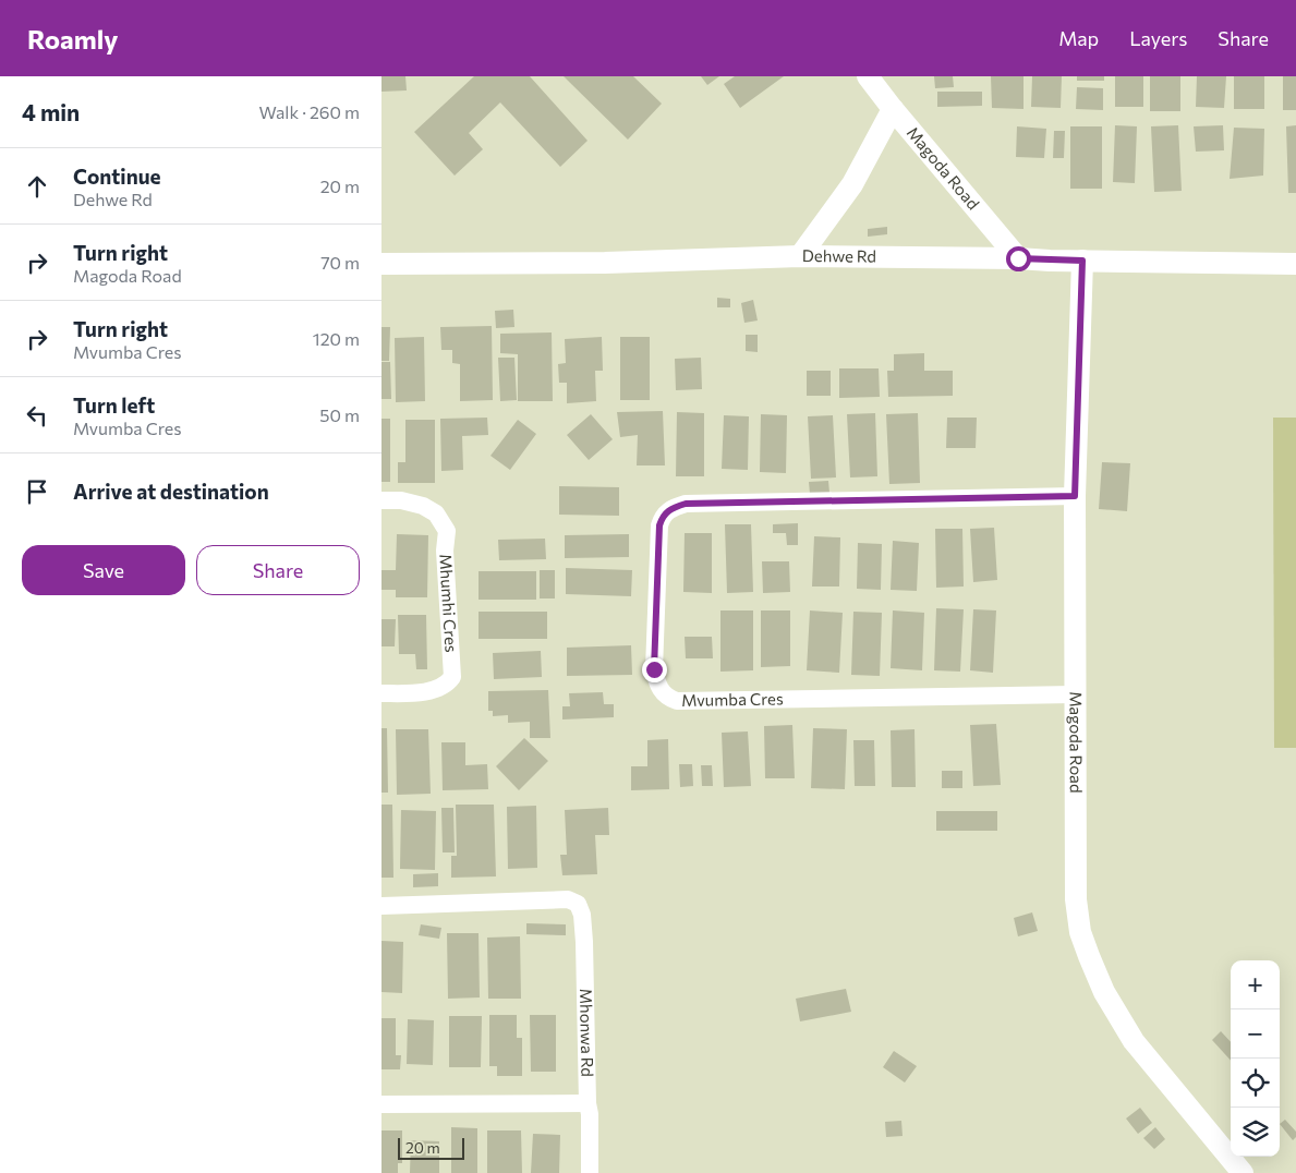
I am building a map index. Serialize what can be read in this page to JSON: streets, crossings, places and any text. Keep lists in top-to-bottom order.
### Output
{
  "streets": {
    "street": [
      "Magoda Road",
      "Dehwe Rd",
      "Mhumhi Cres",
      "Mvumba Cres",
      "Mhonwa Rd"
    ]
  },
  "crossings": [
    ["Magoda Road", "Dehwe Rd"],
    ["Magoda Road", "Mvumba Cres"]
  ],
  "scale_bar": "20 m",
  "page": {
    "header": "Roamly",
    "nav": ["Map", "Layers", "Share"],
    "heading": ["4 min", "Walk · 260 m"],
    "list": [
      ["Continue", "Dehwe Rd", "20 m"],
      ["Turn right", "Magoda Road", "70 m"],
      ["Turn right", "Mvumba Cres", "120 m"],
      ["Turn left", "Mvumba Cres", "50 m"],
      "Arrive at destination"
    ],
    "buttons": ["Save", "Share"],
    "map_buttons": ["+", "−"],
    "scale": "20 m"
  }
}
